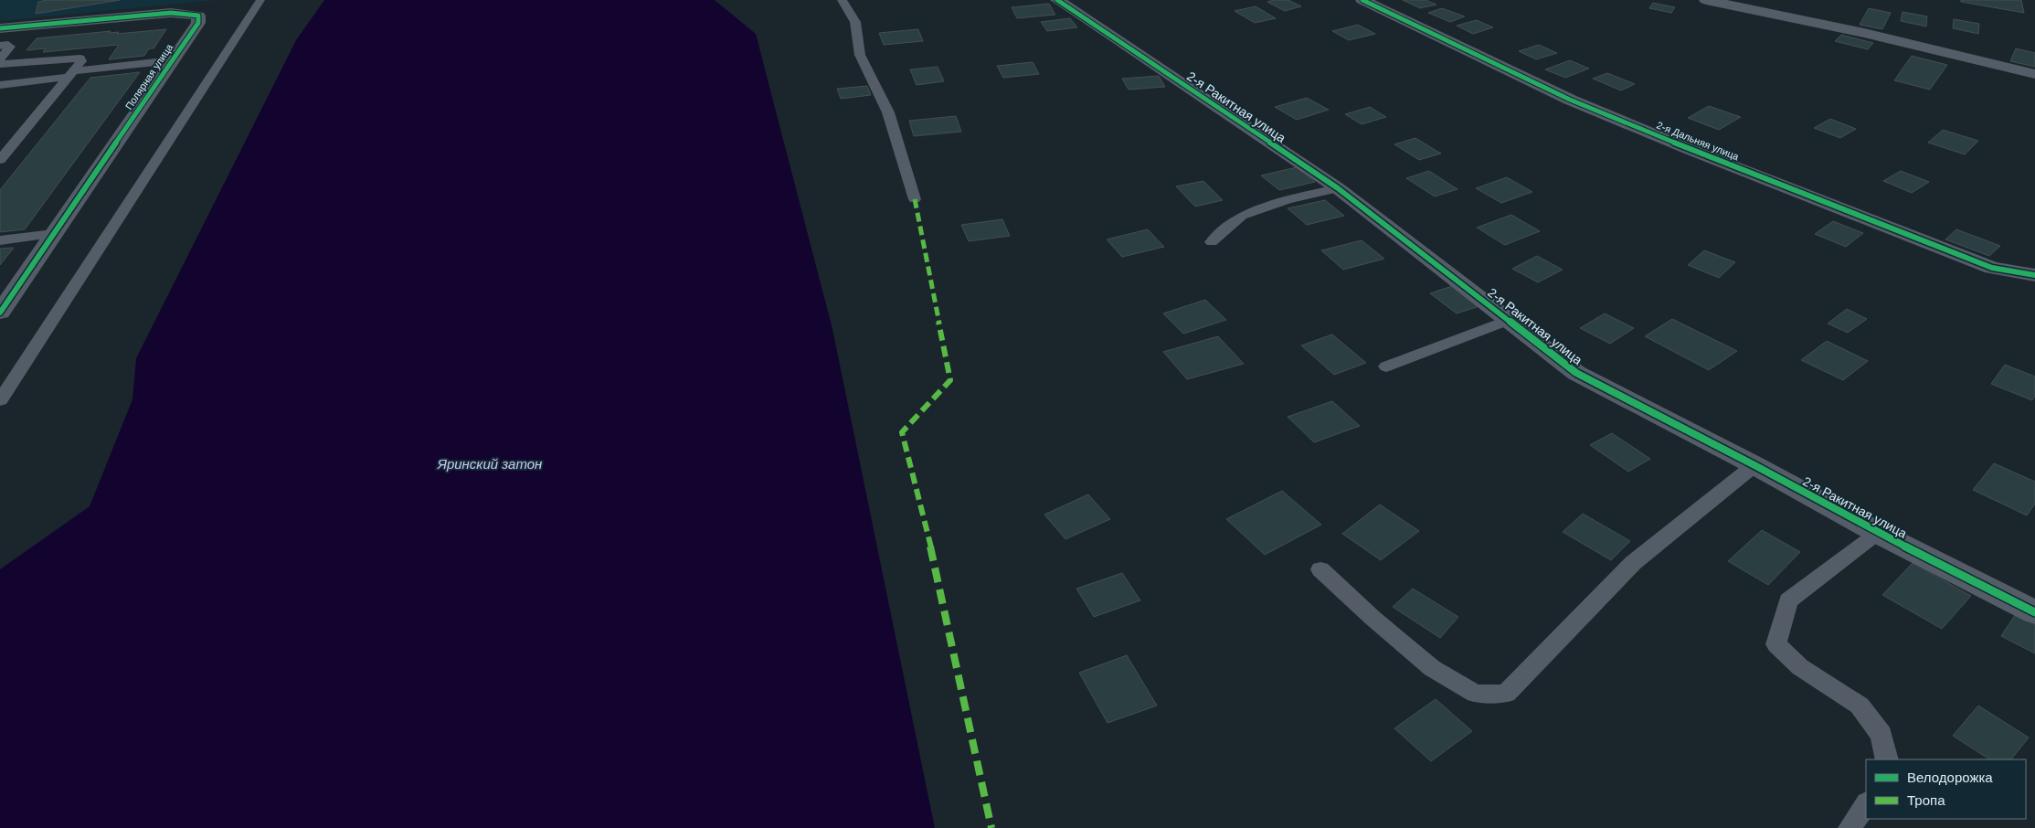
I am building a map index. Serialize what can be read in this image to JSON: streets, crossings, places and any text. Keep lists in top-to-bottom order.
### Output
{
  "streets": {
    "street": ["Полярная улица", "2-я Ракитная улица", "2-я Дальняя улица"]
  },
  "water": ["Яринский затон"],
  "legend": ["Велодорожка", "Тропа"]
}
